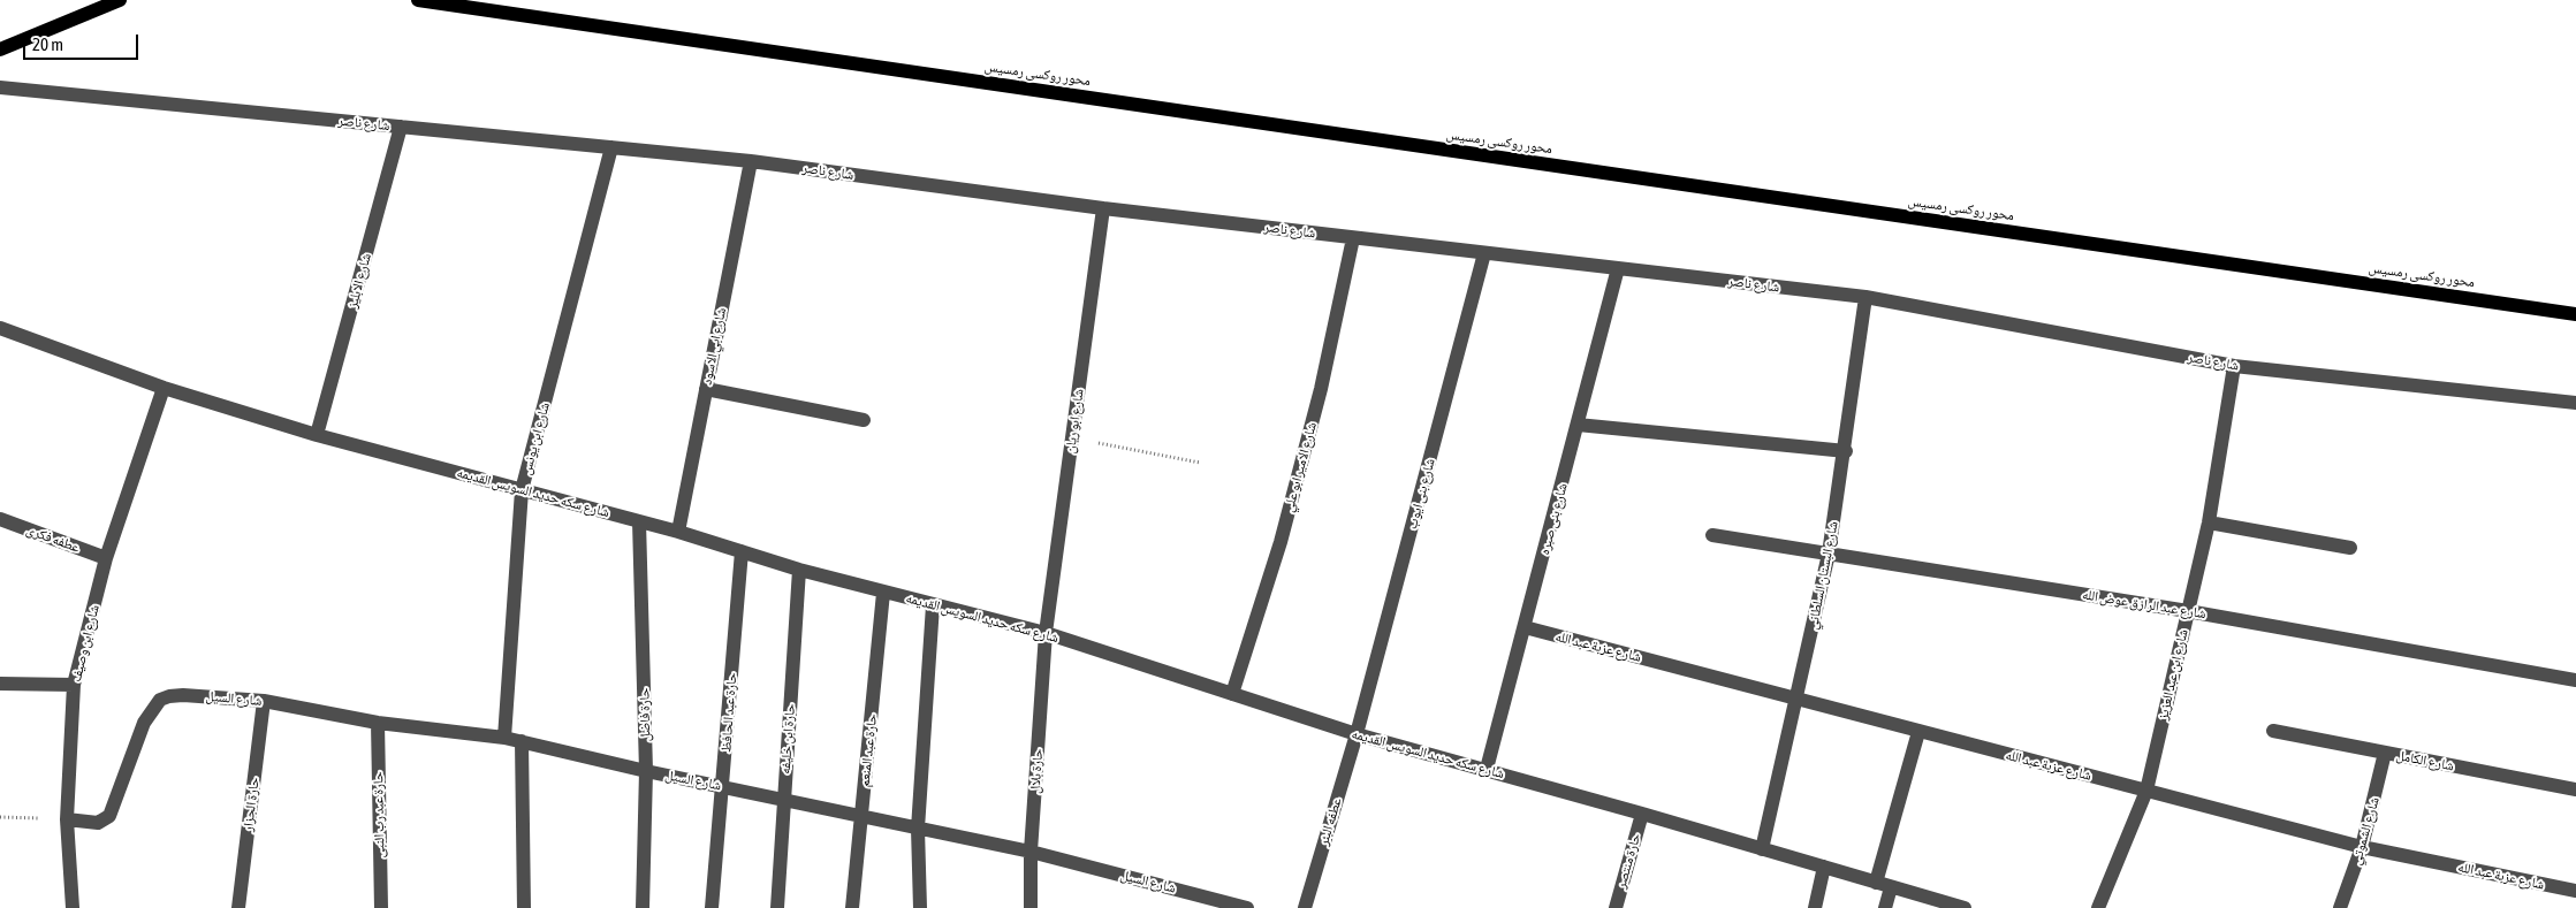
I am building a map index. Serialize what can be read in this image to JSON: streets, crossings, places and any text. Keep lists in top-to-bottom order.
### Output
{
  "streets": {
    "main road": ["محور روكسى رمسيس"],
    "street": [
      "شارع ناصر",
      "شارع الابليز",
      "شارع ابي الاسود",
      "شارع ابو ريان",
      "شارع ابن يونس",
      "شارع الامير ابو علي",
      "شارع سكه حديد السويس القديمه",
      "شارع بنى ايوب",
      "شارع بنى صبره",
      "عطفه فكرى",
      "شارع البستان السلطاني",
      "شارع عبد الرازق عوض الله",
      "شارع ابن وصيف",
      "شارع عزبة عبد الله",
      "شارع ابن عبد العزيز",
      "شارع السيل",
      "حارة عبد الحافظ",
      "حارة فاضل",
      "حارة ابن خليفه",
      "حارة عبد المنعم",
      "شارع الكامل",
      "حارة بلال",
      "حارة الجزار",
      "حارة عبد رب النبى",
      "عطفه البئر",
      "شارع الشموتي",
      "حارة منتصر"
    ]
  },
  "crossings": [
    ["شارع ناصر", "شارع الابليز"],
    ["شارع ناصر", "شارع ابي الاسود"],
    ["شارع ناصر", "شارع ابو ريان"],
    ["شارع ناصر", "شارع ابن يونس"],
    ["شارع ناصر", "شارع الامير ابو علي"],
    ["شارع ناصر", "شارع بنى ايوب"],
    ["شارع ناصر", "شارع بنى صبره"],
    ["شارع ناصر", "شارع البستان السلطاني"],
    ["شارع ناصر", "شارع ابن عبد العزيز"],
    ["شارع الابليز", "شارع سكه حديد السويس القديمه"],
    ["شارع ابي الاسود", "شارع سكه حديد السويس القديمه"],
    ["شارع ابو ريان", "شارع سكه حديد السويس القديمه"],
    ["شارع ابو ريان", "حارة بلال"],
    ["شارع ابن يونس", "شارع سكه حديد السويس القديمه"],
    ["شارع ابن يونس", "شارع السيل"],
    ["شارع الامير ابو علي", "شارع سكه حديد السويس القديمه"],
    ["شارع سكه حديد السويس القديمه", "شارع بنى ايوب"],
    ["شارع سكه حديد السويس القديمه", "شارع بنى صبره"],
    ["شارع سكه حديد السويس القديمه", "شارع البستان السلطاني"],
    ["شارع سكه حديد السويس القديمه", "شارع ابن وصيف"],
    ["شارع سكه حديد السويس القديمه", "حارة عبد الحافظ"],
    ["شارع سكه حديد السويس القديمه", "حارة فاضل"],
    ["شارع سكه حديد السويس القديمه", "حارة ابن خليفه"],
    ["شارع سكه حديد السويس القديمه", "حارة عبد المنعم"],
    ["شارع سكه حديد السويس القديمه", "حارة بلال"],
    ["شارع سكه حديد السويس القديمه", "عطفه البئر"],
    ["شارع سكه حديد السويس القديمه", "حارة منتصر"],
    ["شارع بنى ايوب", "عطفه البئر"],
    ["شارع بنى صبره", "شارع عزبة عبد الله"],
    ["عطفه فكرى", "شارع ابن وصيف"],
    ["شارع البستان السلطاني", "شارع عبد الرازق عوض الله"],
    ["شارع البستان السلطاني", "شارع عزبة عبد الله"],
    ["شارع عبد الرازق عوض الله", "شارع ابن عبد العزيز"],
    ["شارع ابن وصيف", "شارع السيل"],
    ["شارع عزبة عبد الله", "شارع ابن عبد العزيز"],
    ["شارع عزبة عبد الله", "شارع الشموتي"],
    ["شارع السيل", "حارة عبد الحافظ"],
    ["شارع السيل", "حارة فاضل"],
    ["شارع السيل", "حارة ابن خليفه"],
    ["شارع السيل", "حارة عبد المنعم"],
    ["شارع السيل", "حارة بلال"],
    ["شارع السيل", "حارة الجزار"],
    ["شارع السيل", "حارة عبد رب النبى"],
    ["شارع الكامل", "شارع الشموتي"]
  ],
  "scale_bar": "20 m"
}
